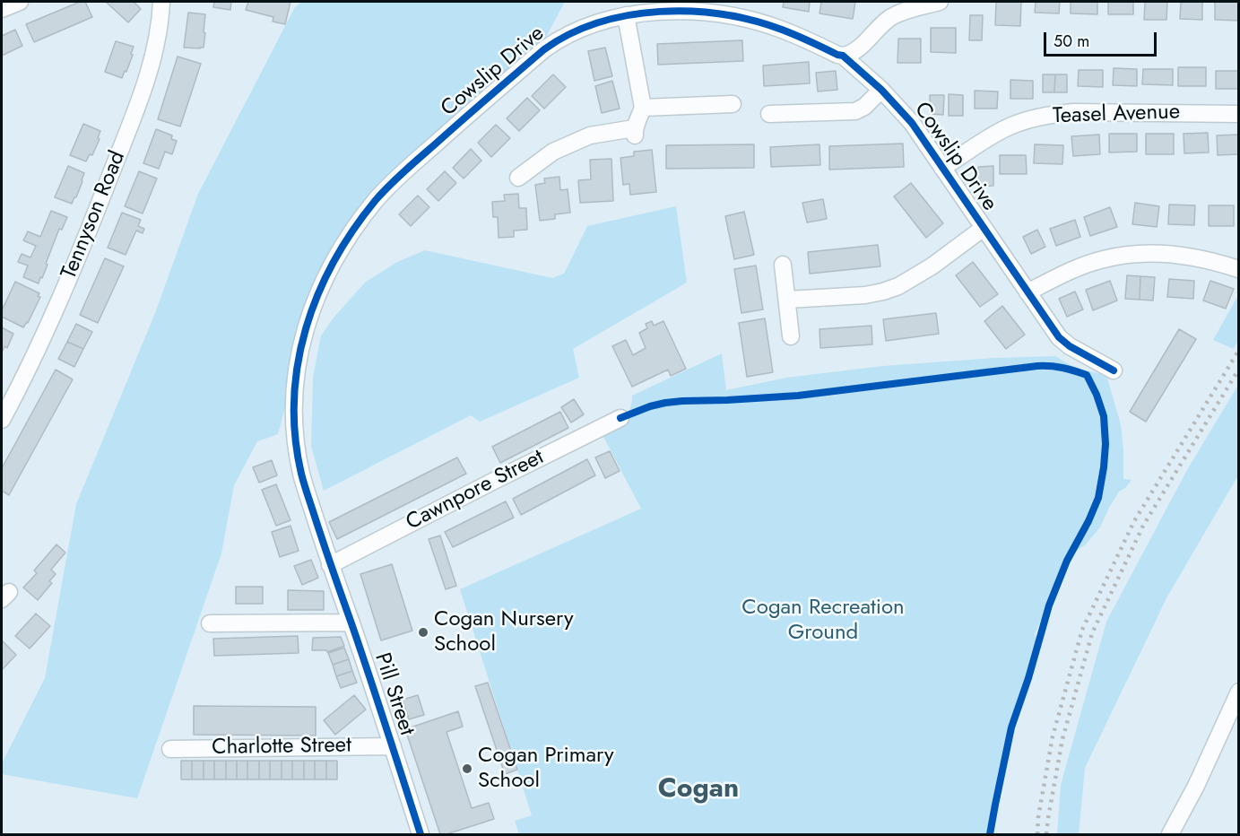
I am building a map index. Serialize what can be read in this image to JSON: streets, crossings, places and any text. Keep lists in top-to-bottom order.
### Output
{
  "streets": {
    "street": [
      "Cowslip Drive",
      "Teasel Avenue",
      "Tennyson Road",
      "Cawnpore Street",
      "Pill Street",
      "Charlotte Street"
    ]
  },
  "crossings": [
    ["Cowslip Drive", "Teasel Avenue"],
    ["Cowslip Drive", "Cawnpore Street"],
    ["Cowslip Drive", "Pill Street"],
    ["Cawnpore Street", "Pill Street"],
    ["Pill Street", "Charlotte Street"]
  ],
  "districts": ["Cogan"],
  "parks": ["Cogan Recreation Ground"],
  "places": ["Cogan Nursery School", "Cogan Primary School"],
  "scale_bar": "50 m"
}
